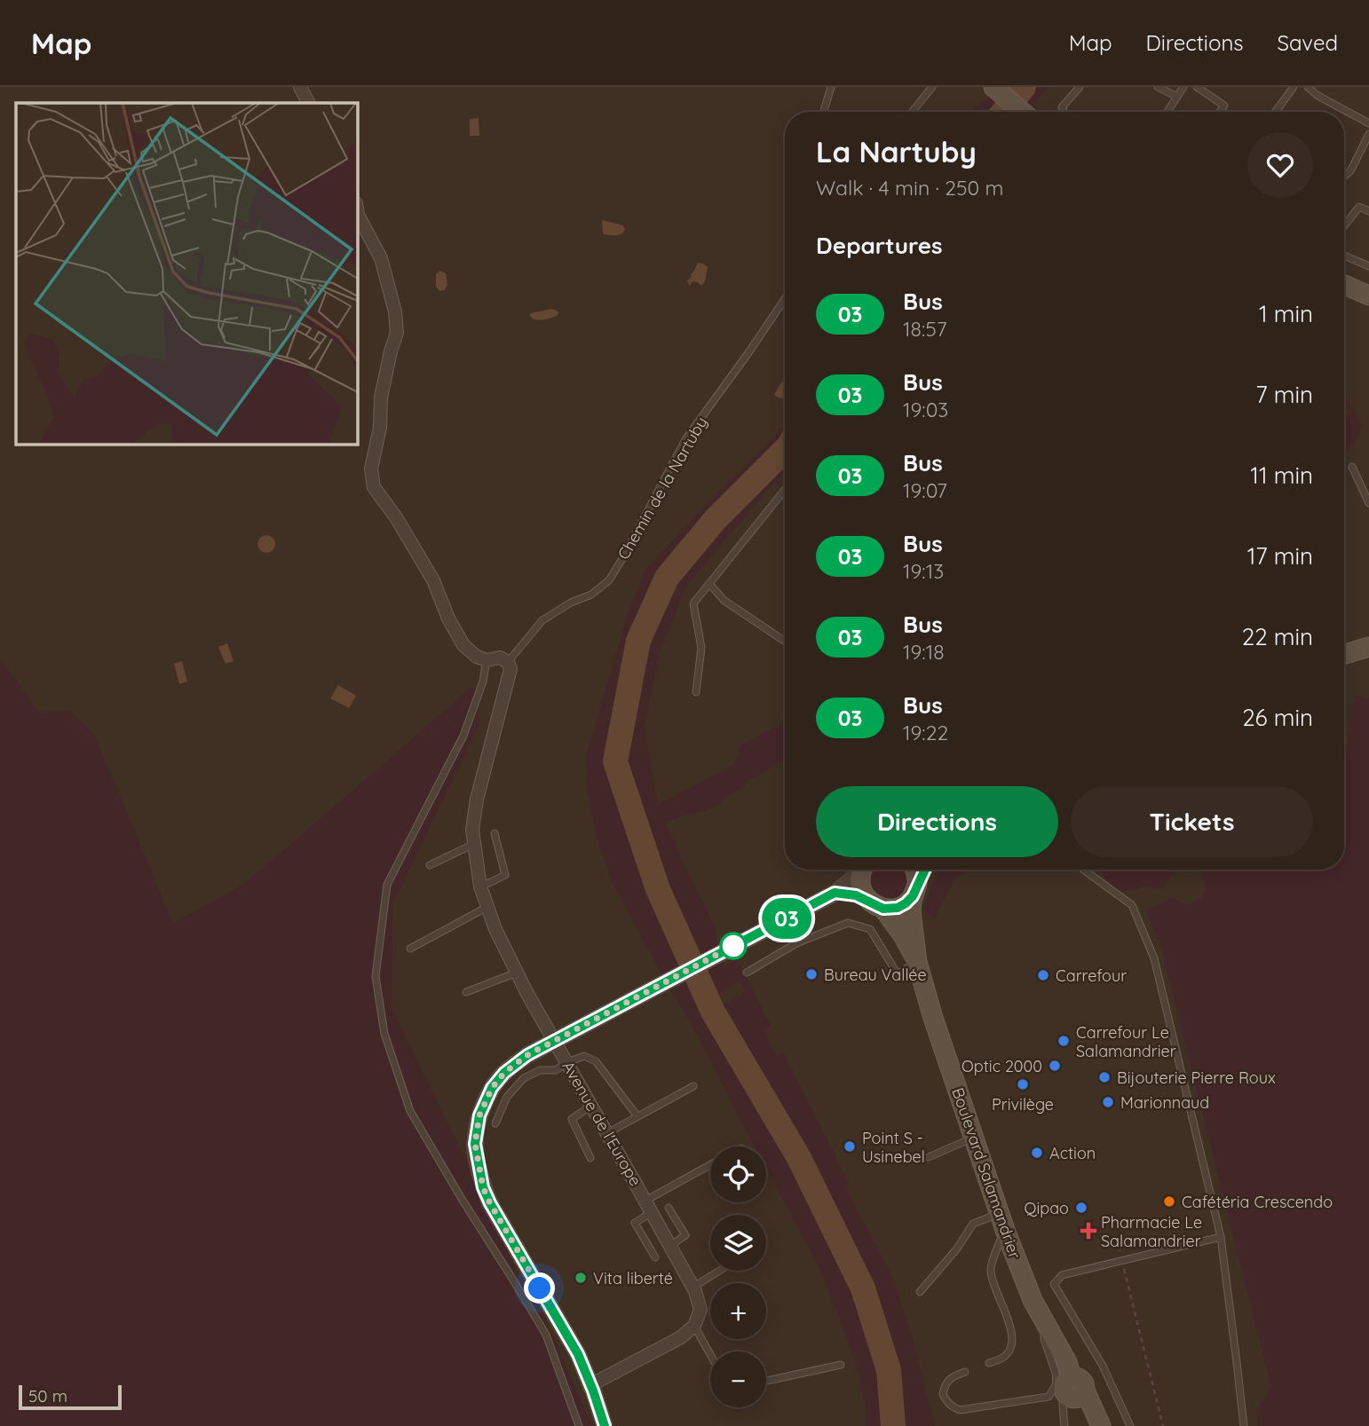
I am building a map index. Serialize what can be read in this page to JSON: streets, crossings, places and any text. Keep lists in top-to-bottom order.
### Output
{
  "streets": {
    "main road": ["Boulevard Salamandrier"],
    "street": ["Avenue de l'Europe"],
    "lane": ["Chemin de la Nartuby"]
  },
  "crossings": [
    ["Chemin de la Nartuby", "Avenue de l'Europe"]
  ],
  "places": {
    "other": [
      "Bureau Vallée",
      "Carrefour",
      "Carrefour Le Salamandrier",
      "Optic 2000",
      "Bijouterie Pierre Roux",
      "Privilège",
      "Marionnaud",
      "Point S - Usinebel",
      "Action",
      "Cafétéria Crescendo",
      "Qipao",
      "Vita liberté"
    ],
    "health": ["Pharmacie Le Salamandrier"]
  },
  "lines": ["bus line 03"],
  "scale_bar": "50 m",
  "page": {
    "header": "Map",
    "nav": ["Map", "Directions", "Saved"],
    "on_map": "03",
    "heading": [
      ["La Nartuby", "Walk · 4 min · 250 m"],
      "Departures"
    ],
    "list": [
      {
        "mark": "03",
        "name": "Bus",
        "note": "18:57",
        "value": "1 min"
      },
      {
        "mark": "03",
        "name": "Bus",
        "note": "19:03",
        "value": "7 min"
      },
      {
        "mark": "03",
        "name": "Bus",
        "note": "19:07",
        "value": "11 min"
      },
      {
        "mark": "03",
        "name": "Bus",
        "note": "19:13",
        "value": "17 min"
      },
      {
        "mark": "03",
        "name": "Bus",
        "note": "19:18",
        "value": "22 min"
      },
      {
        "mark": "03",
        "name": "Bus",
        "note": "19:22",
        "value": "26 min"
      }
    ],
    "buttons": ["Directions", "Tickets"],
    "map_buttons": ["+", "−"],
    "scale": "50 m"
  }
}
